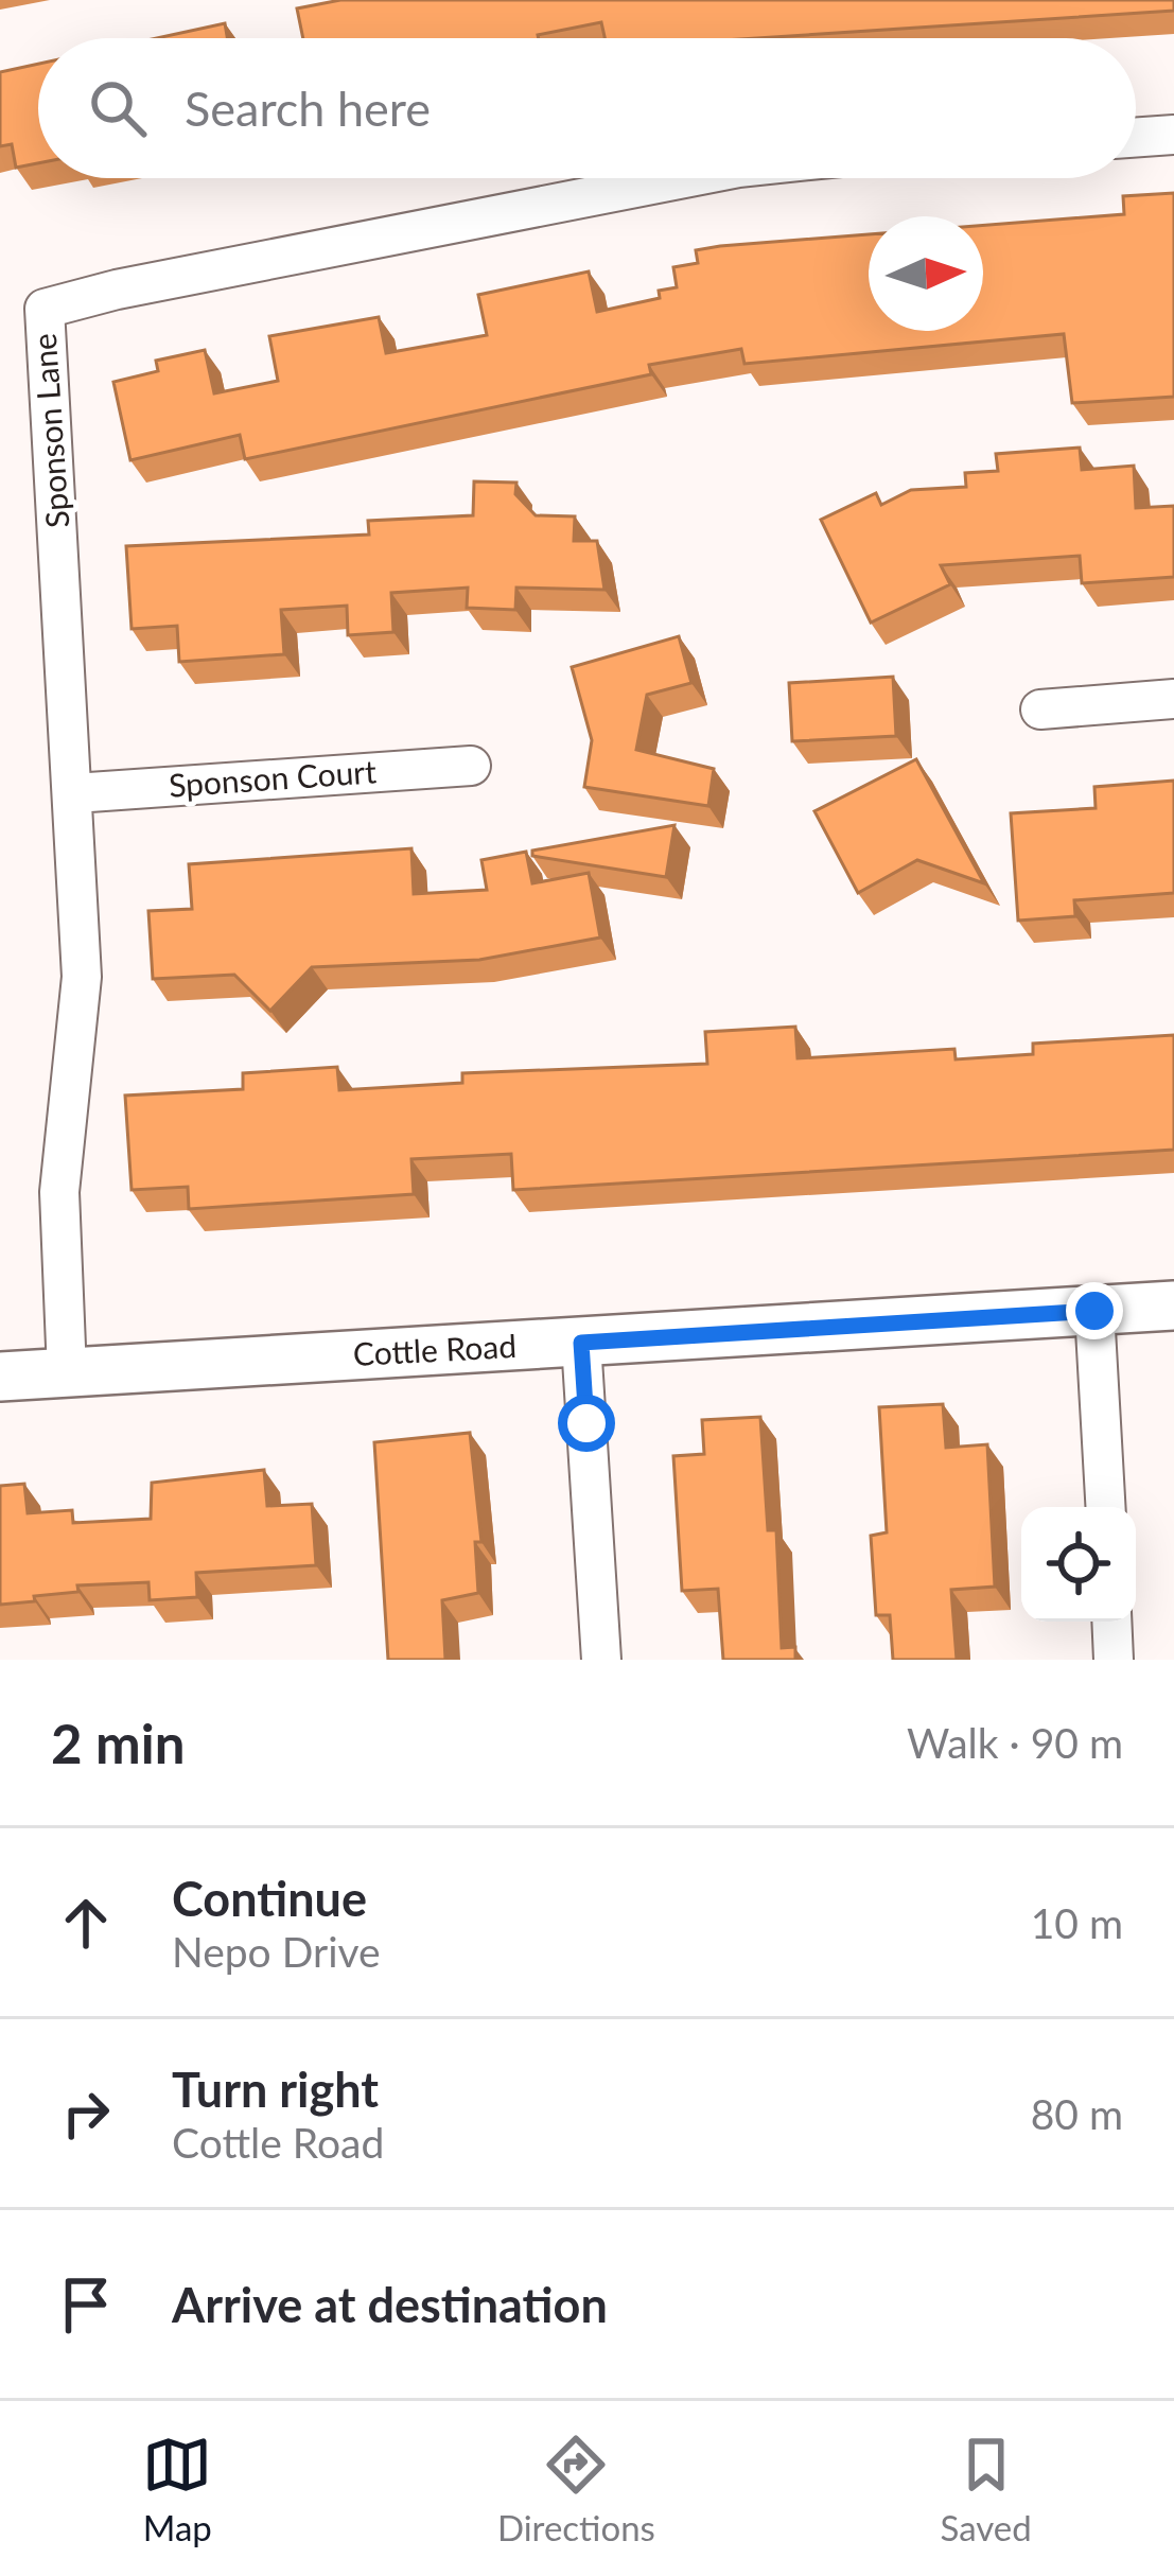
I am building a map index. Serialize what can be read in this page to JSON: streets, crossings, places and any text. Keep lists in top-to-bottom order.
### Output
{
  "streets": {
    "street": ["Sponson Lane", "Sponson Court", "Cottle Road"]
  },
  "crossings": [
    ["Sponson Lane", "Sponson Court"],
    ["Sponson Lane", "Cottle Road"]
  ],
  "north": "right",
  "page": {
    "search": "Search here",
    "heading": ["2 min", "Walk · 90 m"],
    "list": [
      ["Continue", "Nepo Drive", "10 m"],
      ["Turn right", "Cottle Road", "80 m"],
      "Arrive at destination"
    ],
    "nav": ["Map", "Directions", "Saved"]
  }
}
